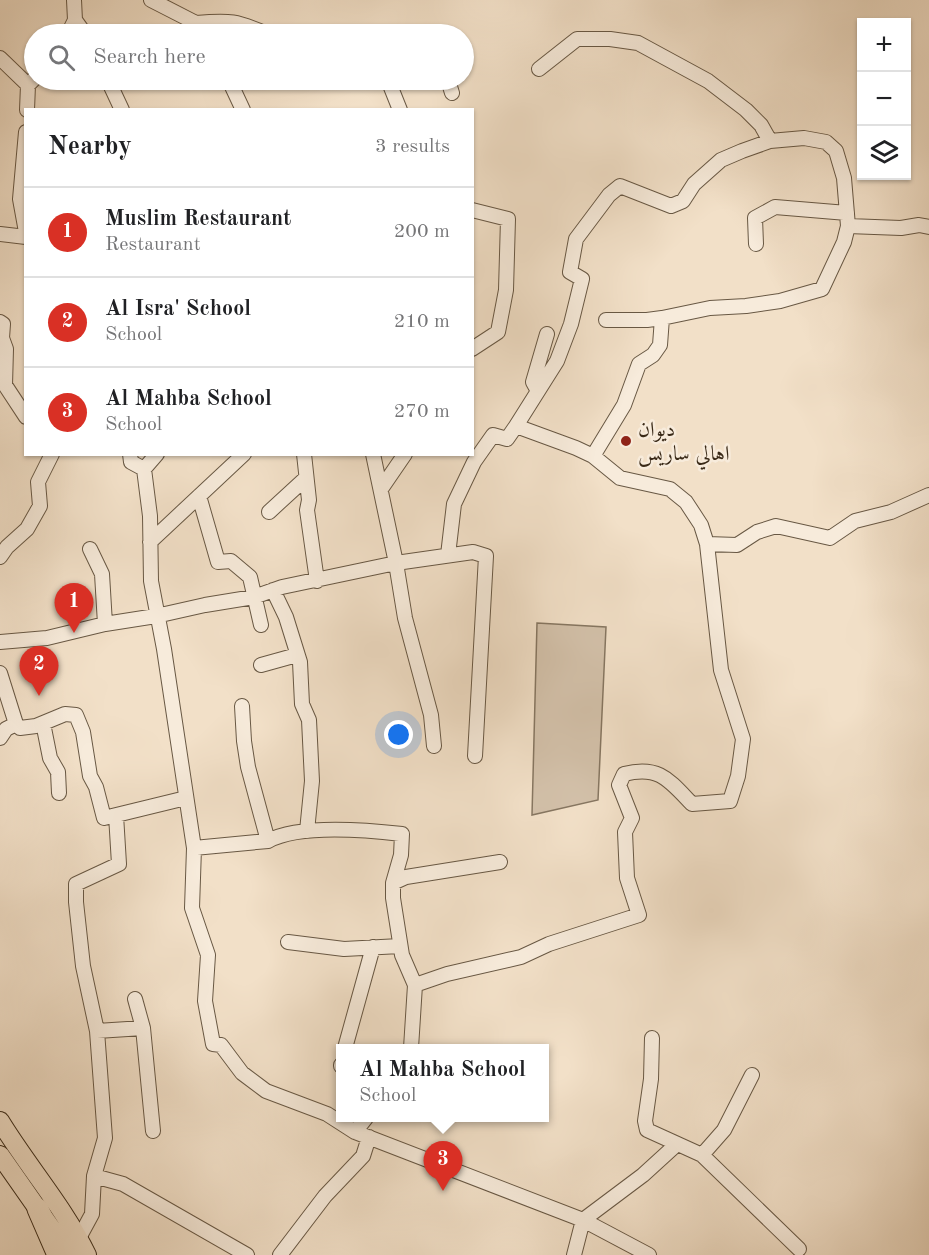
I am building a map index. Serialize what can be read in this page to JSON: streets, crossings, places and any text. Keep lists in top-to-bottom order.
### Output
{
  "places": ["ديوان اهالي ساريس"],
  "page": {
    "map_buttons": ["+", "−"],
    "search": "Search here",
    "heading": ["Nearby", "3 results"],
    "list": [
      {
        "mark": "1",
        "name": "Muslim Restaurant",
        "note": "Restaurant",
        "value": "200 m"
      },
      {
        "mark": "2",
        "name": "Al Isra' School",
        "note": "School",
        "value": "210 m"
      },
      {
        "mark": "3",
        "name": "Al Mahba School",
        "note": "School",
        "value": "270 m"
      }
    ],
    "pins": ["1", "2", "3"],
    "popup": ["Al Mahba School", "School"]
  }
}
